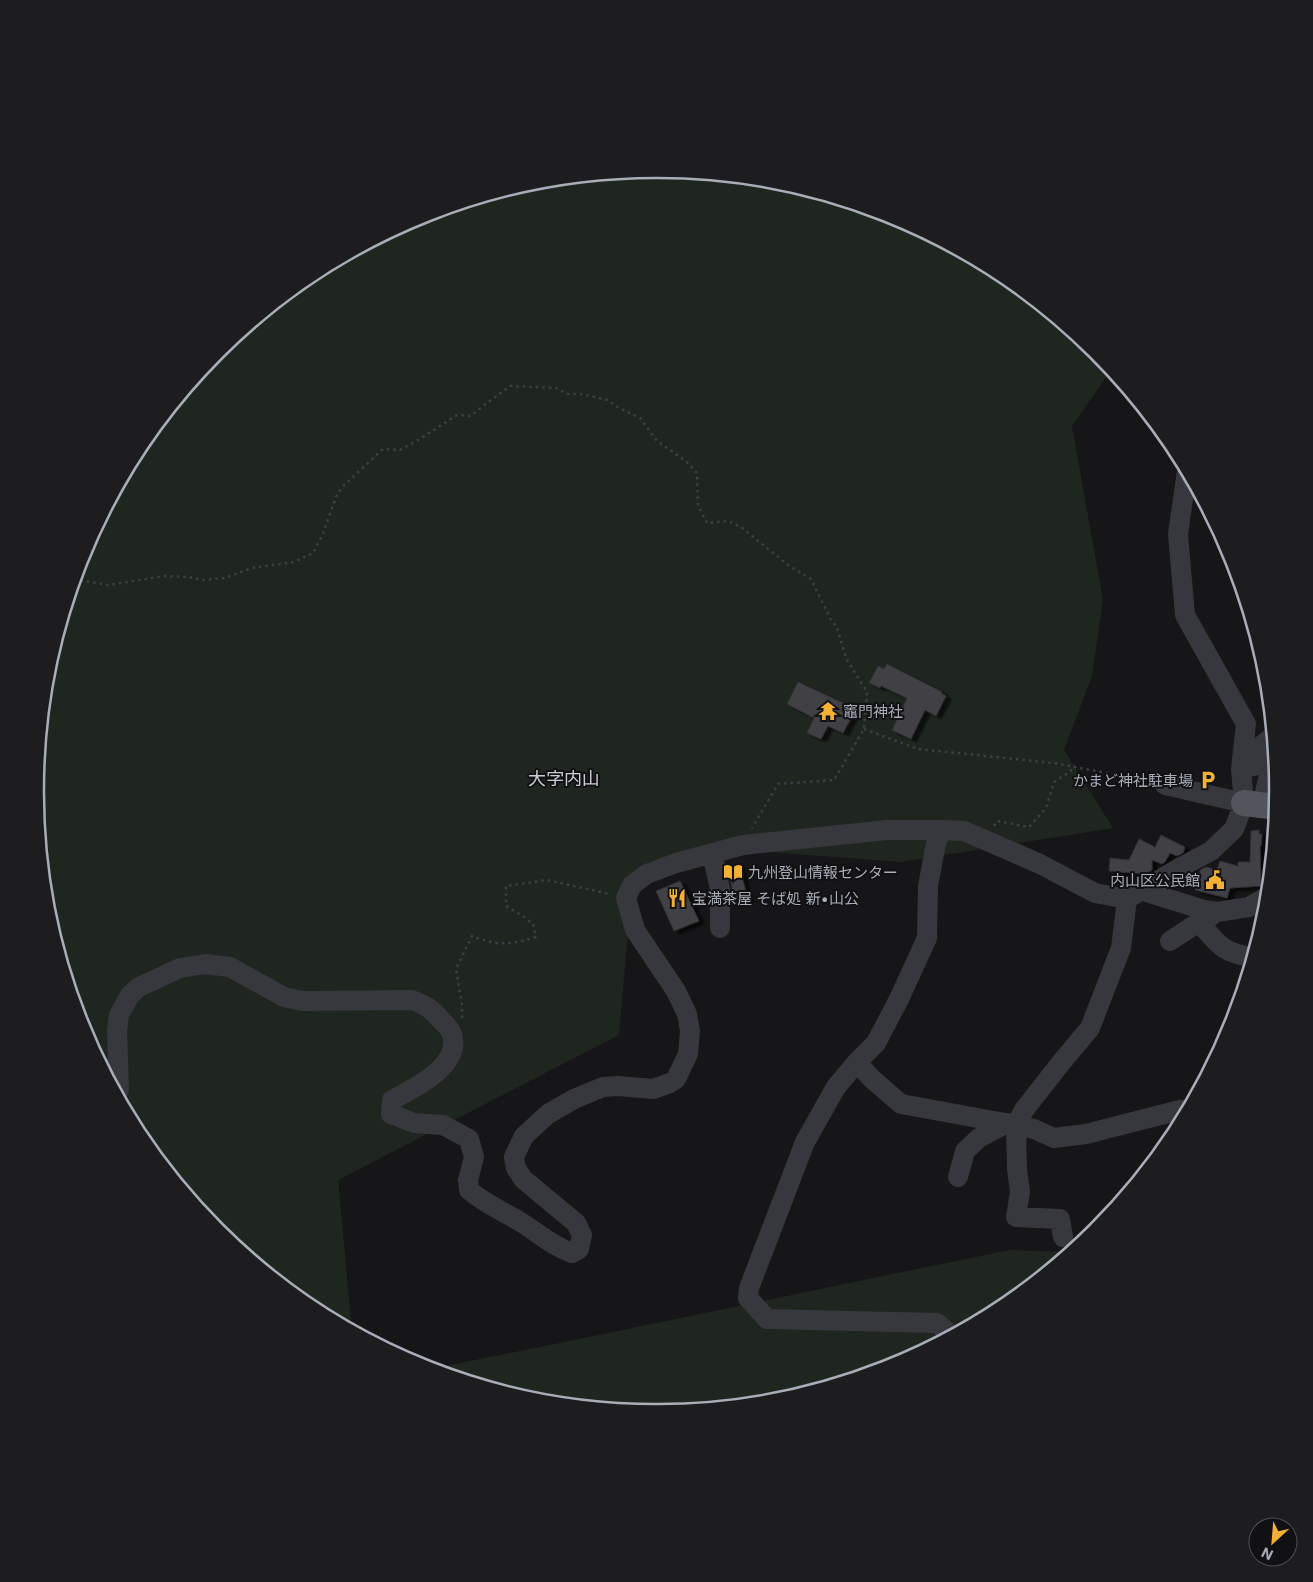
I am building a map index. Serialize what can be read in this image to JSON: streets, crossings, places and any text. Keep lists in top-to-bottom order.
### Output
{
  "districts": ["大字内山"],
  "places": {
    "temple": ["竈門神社"],
    "parking": ["かまど神社駐車場"],
    "library": ["九州登山情報センター"],
    "public building": ["内山区公民館"],
    "restaurant": ["宝満茶屋 そば処 新•山公"]
  },
  "north": "bottom left"
}
